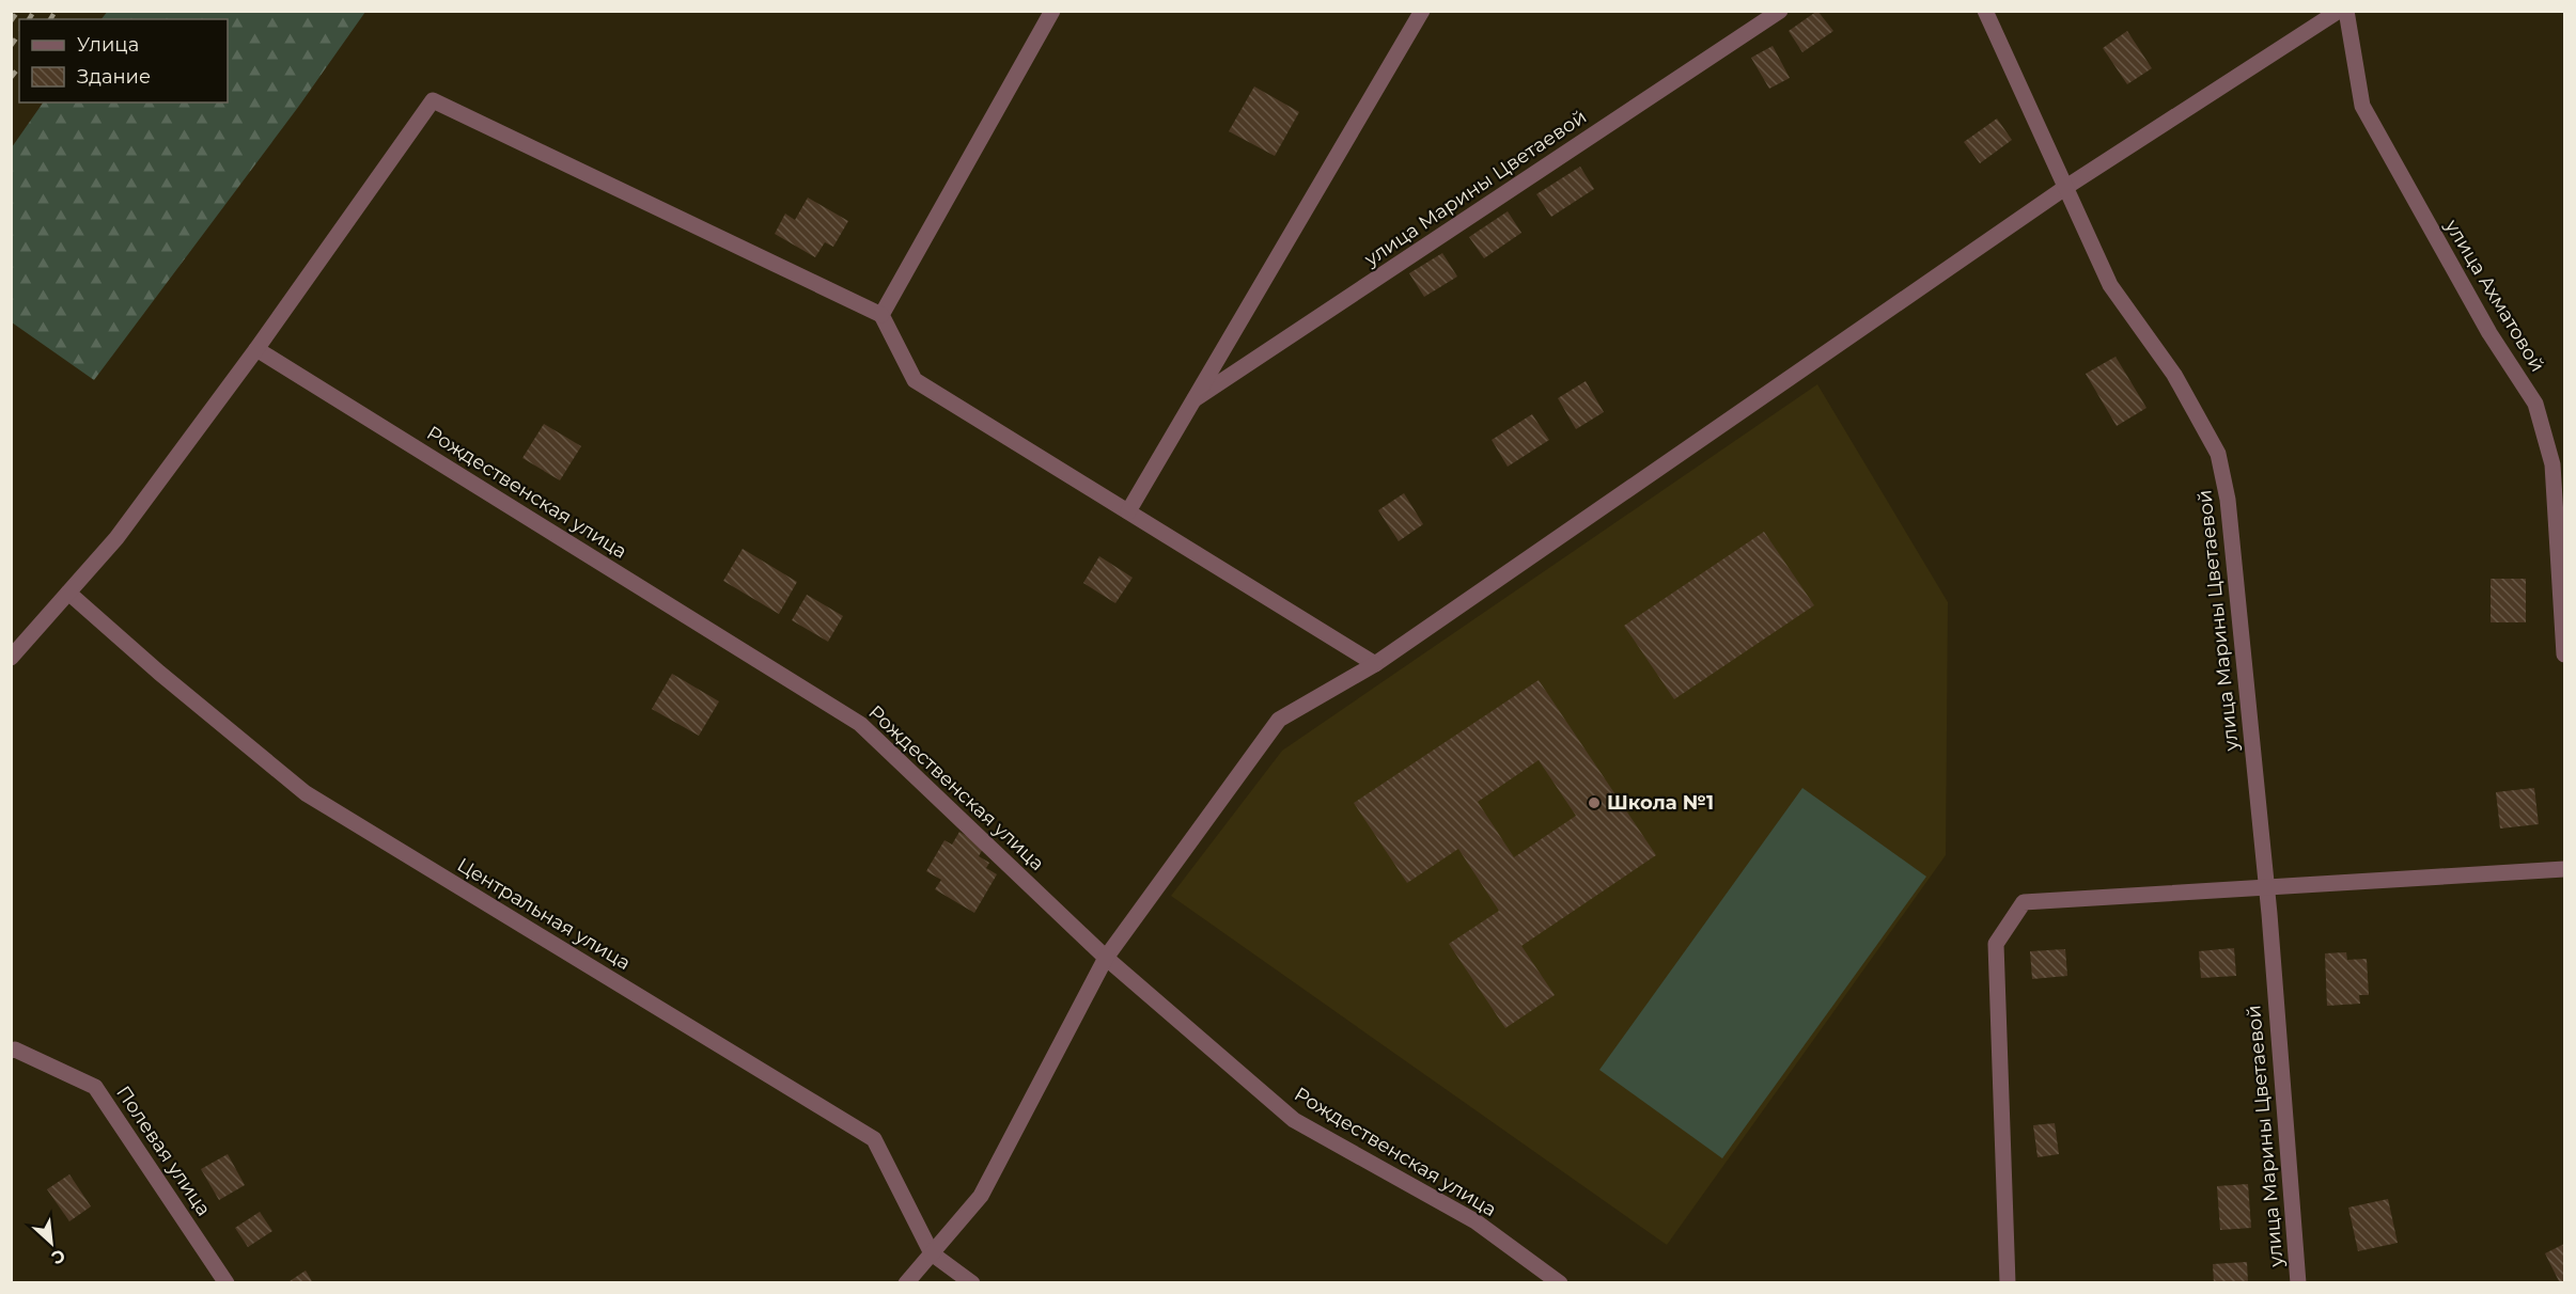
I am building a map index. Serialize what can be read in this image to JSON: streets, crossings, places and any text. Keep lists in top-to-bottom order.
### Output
{
  "streets": {
    "street": [
      "улица Марины Цветаевой",
      "улица Ахматовой",
      "Рождественская улица",
      "Центральная улица",
      "Полевая улица"
    ]
  },
  "places": ["Школа №1"],
  "legend": ["Улица", "Здание"],
  "north": "bottom right"
}
